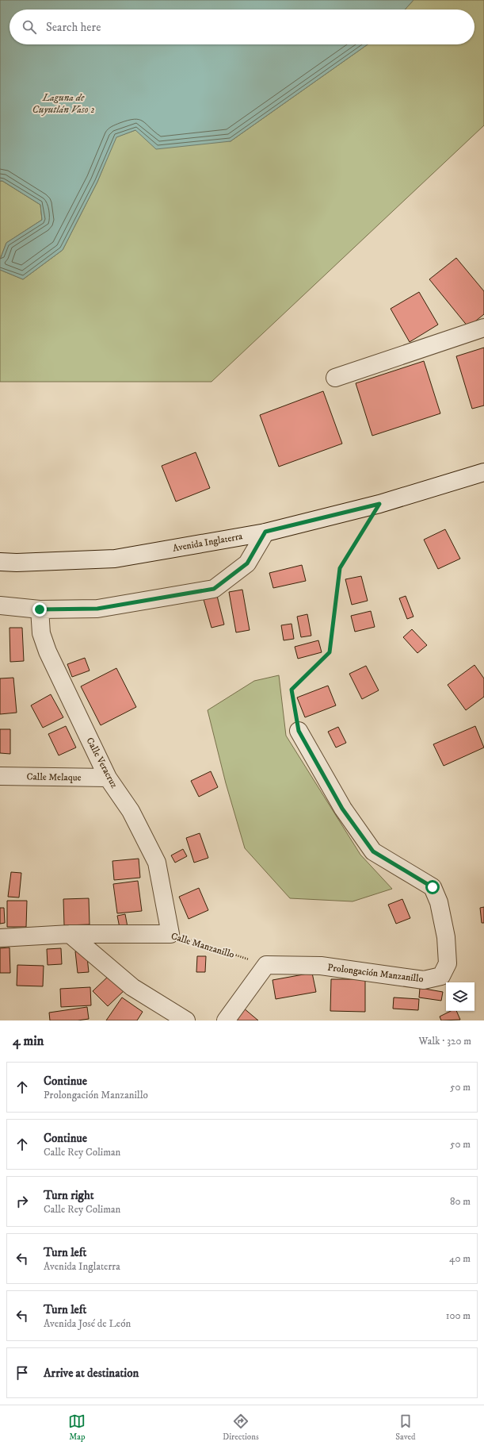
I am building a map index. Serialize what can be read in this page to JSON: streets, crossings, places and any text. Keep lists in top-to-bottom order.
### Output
{
  "streets": {
    "street": [
      "Avenida Inglaterra",
      "Calle Veracruz",
      "Calle Melaque",
      "Calle Manzanillo",
      "Prolongación Manzanillo"
    ]
  },
  "crossings": [
    ["Calle Veracruz", "Calle Melaque"],
    ["Calle Veracruz", "Calle Manzanillo"],
    ["Calle Manzanillo", "Prolongación Manzanillo"]
  ],
  "water": ["Laguna de Cuyutlán Vaso 2"],
  "page": {
    "search": "Search here",
    "heading": ["4 min", "Walk · 320 m"],
    "list": [
      ["Continue", "Prolongación Manzanillo", "50 m"],
      ["Continue", "Calle Rey Coliman", "50 m"],
      ["Turn right", "Calle Rey Coliman", "80 m"],
      ["Turn left", "Avenida Inglaterra", "40 m"],
      ["Turn left", "Avenida José de León", "100 m"],
      "Arrive at destination"
    ],
    "nav": ["Map", "Directions", "Saved"]
  }
}
